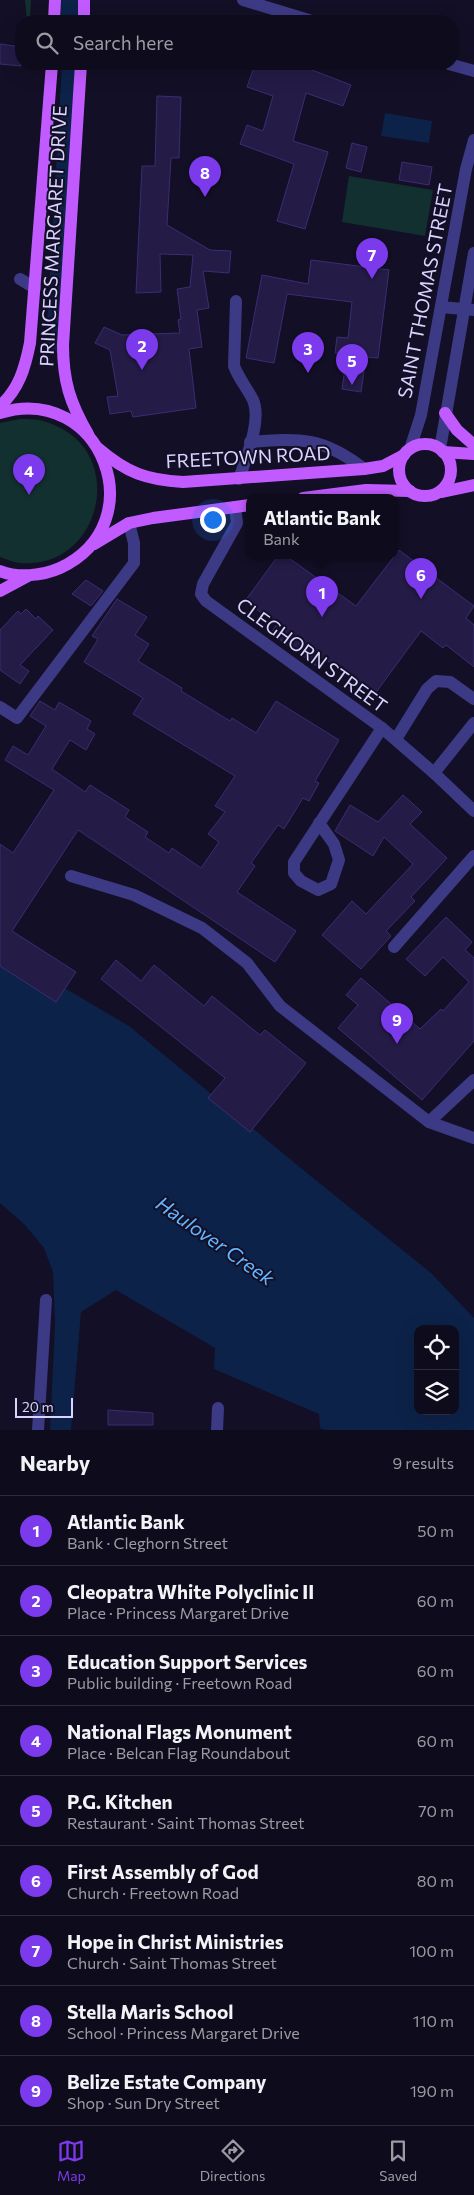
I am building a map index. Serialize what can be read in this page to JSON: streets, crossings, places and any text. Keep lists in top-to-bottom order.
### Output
{
  "streets": {
    "main road": ["PRINCESS MARGARET DRIVE", "FREETOWN ROAD"],
    "street": ["SAINT THOMAS STREET", "CLEGHORN STREET"]
  },
  "crossings": [
    ["SAINT THOMAS STREET", "FREETOWN ROAD"]
  ],
  "water": ["Haulover Creek"],
  "scale_bar": "20 m",
  "page": {
    "search": "Search here",
    "pins": [
      "8",
      "7",
      "2",
      "3",
      "5",
      "4",
      "6",
      "1",
      "9"
    ],
    "popup": ["Atlantic Bank", "Bank"],
    "scale": "20 m",
    "heading": ["Nearby", "9 results"],
    "list": [
      {
        "mark": "1",
        "name": "Atlantic Bank",
        "note": "Bank · Cleghorn Street",
        "value": "50 m"
      },
      {
        "mark": "2",
        "name": "Cleopatra White Polyclinic II",
        "note": "Place · Princess Margaret Drive",
        "value": "60 m"
      },
      {
        "mark": "3",
        "name": "Education Support Services",
        "note": "Public building · Freetown Road",
        "value": "60 m"
      },
      {
        "mark": "4",
        "name": "National Flags Monument",
        "note": "Place · Belcan Flag Roundabout",
        "value": "60 m"
      },
      {
        "mark": "5",
        "name": "P.G. Kitchen",
        "note": "Restaurant · Saint Thomas Street",
        "value": "70 m"
      },
      {
        "mark": "6",
        "name": "First Assembly of God",
        "note": "Church · Freetown Road",
        "value": "80 m"
      },
      {
        "mark": "7",
        "name": "Hope in Christ Ministries",
        "note": "Church · Saint Thomas Street",
        "value": "100 m"
      },
      {
        "mark": "8",
        "name": "Stella Maris School",
        "note": "School · Princess Margaret Drive",
        "value": "110 m"
      },
      {
        "mark": "9",
        "name": "Belize Estate Company",
        "note": "Shop · Sun Dry Street",
        "value": "190 m"
      }
    ],
    "nav": ["Map", "Directions", "Saved"]
  }
}
